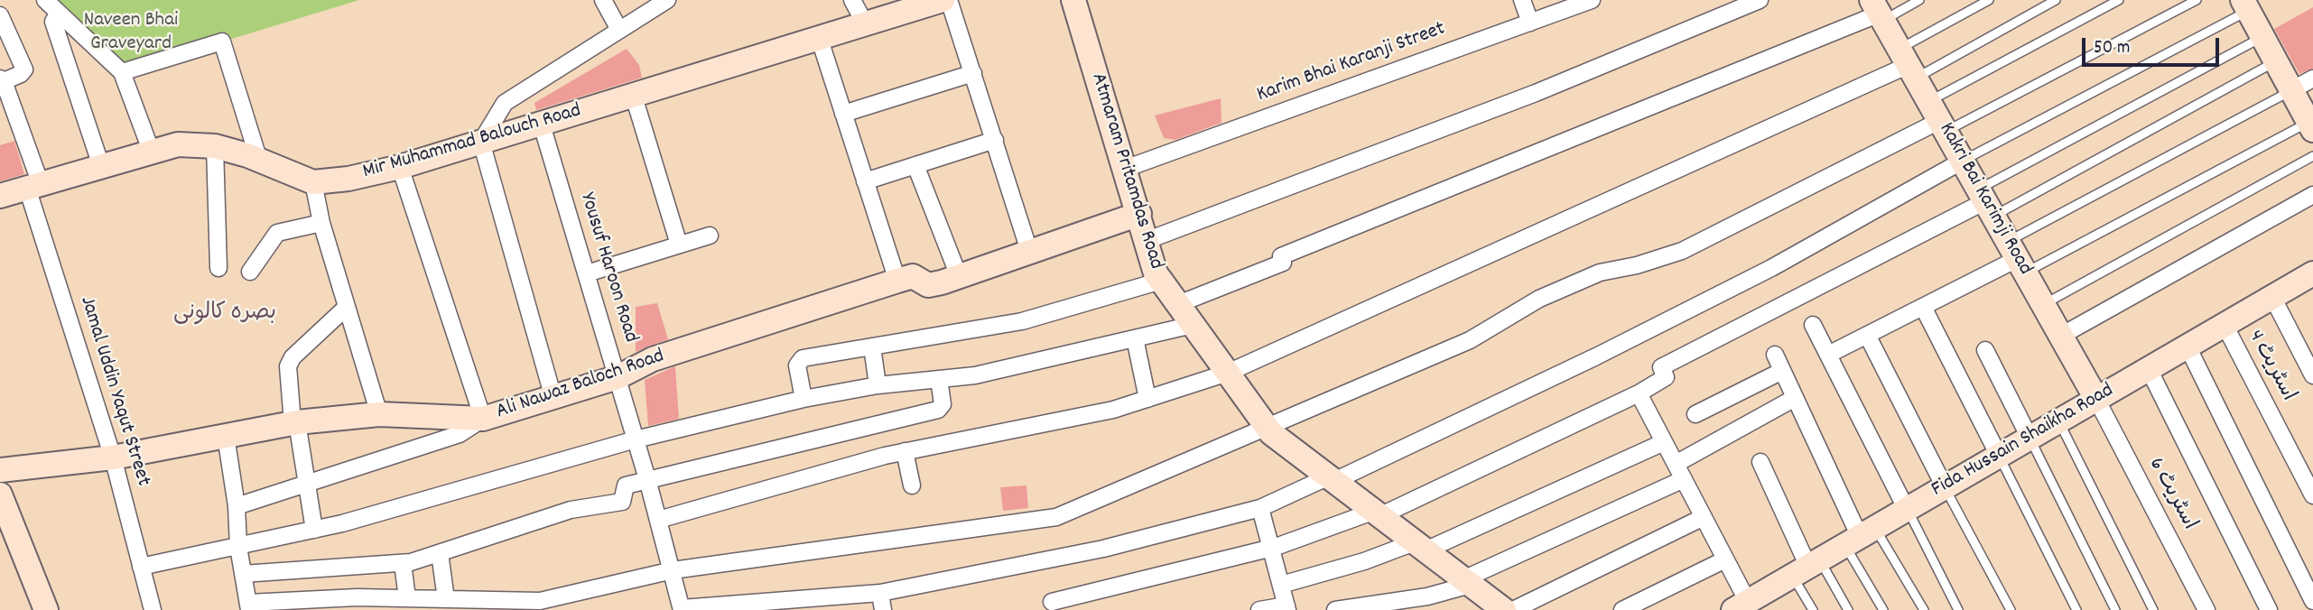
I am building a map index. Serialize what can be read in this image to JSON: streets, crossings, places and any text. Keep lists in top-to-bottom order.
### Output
{
  "streets": {
    "street": [
      "Karim Bhai Karanji Street",
      "Mir Muhammad Balouch Road",
      "Atmaram Pritamdas Road",
      "Kakri Bai Karimji Road",
      "Yousuf Haroon Road",
      "اسٹریٹ 4",
      "Ali Nawaz Baloch Road",
      "Jamal Uddin Yaqut Street",
      "Fida Hussain Shaikha Road",
      "اسٹریٹ 6"
    ]
  },
  "crossings": [
    ["Karim Bhai Karanji Street", "Atmaram Pritamdas Road"],
    ["Mir Muhammad Balouch Road", "Yousuf Haroon Road"],
    ["Mir Muhammad Balouch Road", "Jamal Uddin Yaqut Street"],
    ["Atmaram Pritamdas Road", "Ali Nawaz Baloch Road"],
    ["Kakri Bai Karimji Road", "Fida Hussain Shaikha Road"],
    ["Kakri Bai Karimji Road", "اسٹریٹ 6"],
    ["Yousuf Haroon Road", "Ali Nawaz Baloch Road"],
    ["اسٹریٹ 4", "Fida Hussain Shaikha Road"],
    ["Ali Nawaz Baloch Road", "Jamal Uddin Yaqut Street"],
    ["Fida Hussain Shaikha Road", "اسٹریٹ 6"]
  ],
  "districts": ["بصرہ کالونی"],
  "parks": ["Naveen Bhai Graveyard"],
  "scale_bar": "50 m"
}
